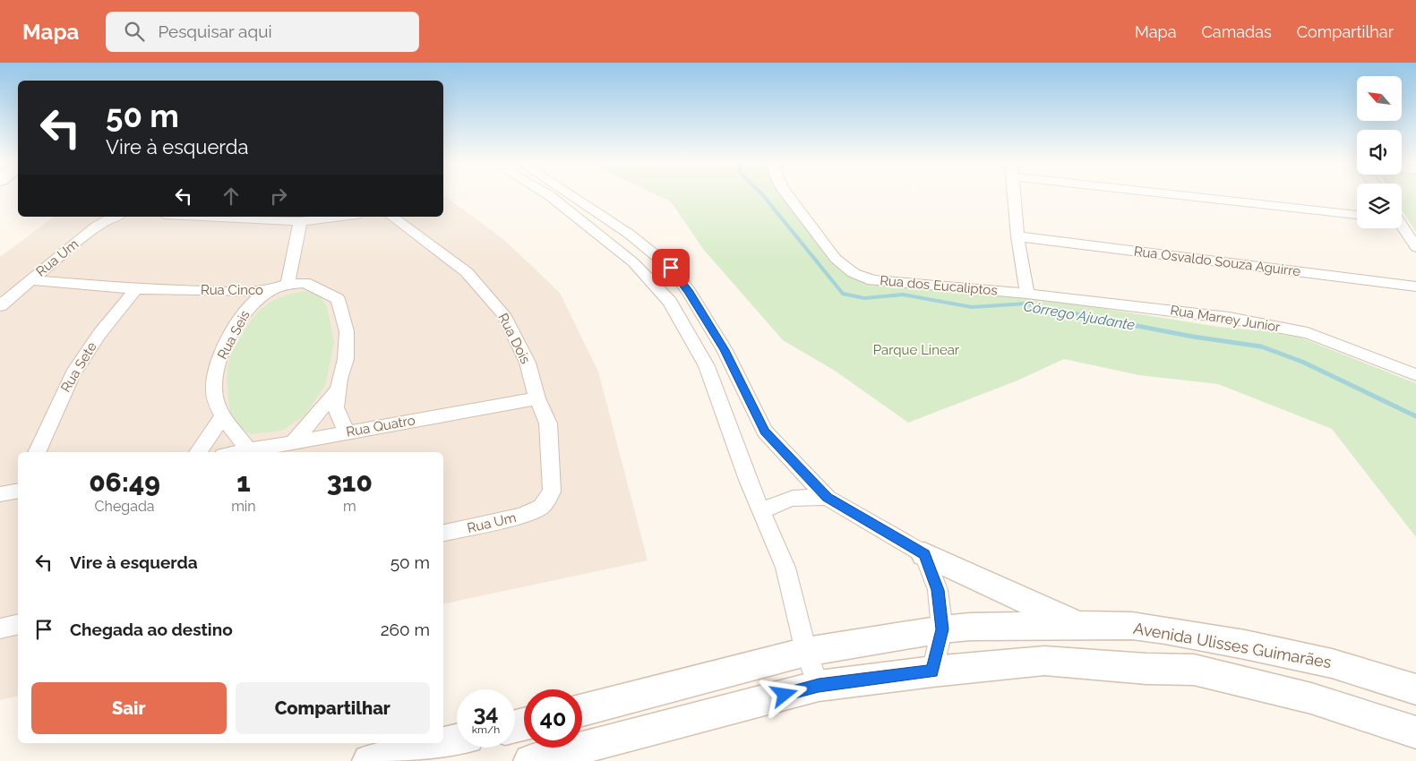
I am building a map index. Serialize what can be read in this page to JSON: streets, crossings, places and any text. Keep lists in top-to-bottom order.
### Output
{
  "streets": {
    "street": [
      "Rua Um",
      "Rua Osvaldo Souza Aguirre",
      "Rua dos Eucaliptos",
      "Rua Cinco",
      "Rua Marrey Junior",
      "Rua Seis",
      "Rua Dois",
      "Rua Sete",
      "Rua Quatro",
      "Avenida Ulisses Guimarães"
    ]
  },
  "crossings": [
    ["Rua Um", "Rua Cinco"],
    ["Rua Um", "Rua Dois"],
    ["Rua dos Eucaliptos", "Rua Marrey Junior"],
    ["Rua Cinco", "Rua Seis"],
    ["Rua Cinco", "Rua Sete"],
    ["Rua Cinco", "Rua Quatro"],
    ["Rua Seis", "Rua Quatro"],
    ["Rua Dois", "Rua Quatro"]
  ],
  "water": ["Córrego Ajudante"],
  "parks": ["Parque Linear"],
  "north": "top left",
  "page": {
    "header": "Mapa",
    "search": "Pesquisar aqui",
    "nav": ["Mapa", "Camadas", "Compartilhar"],
    "turn": ["50 m", "Vire à esquerda"],
    "eta": [
      "06:49",
      "Chegada",
      "1",
      "min",
      "310",
      "m"
    ],
    "list": [
      {
        "name": "Vire à esquerda",
        "value": "50 m"
      },
      {
        "name": "Chegada ao destino",
        "value": "260 m"
      }
    ],
    "buttons": ["Sair", "Compartilhar"],
    "speed": "34 km/h",
    "limit": "40"
  }
}
